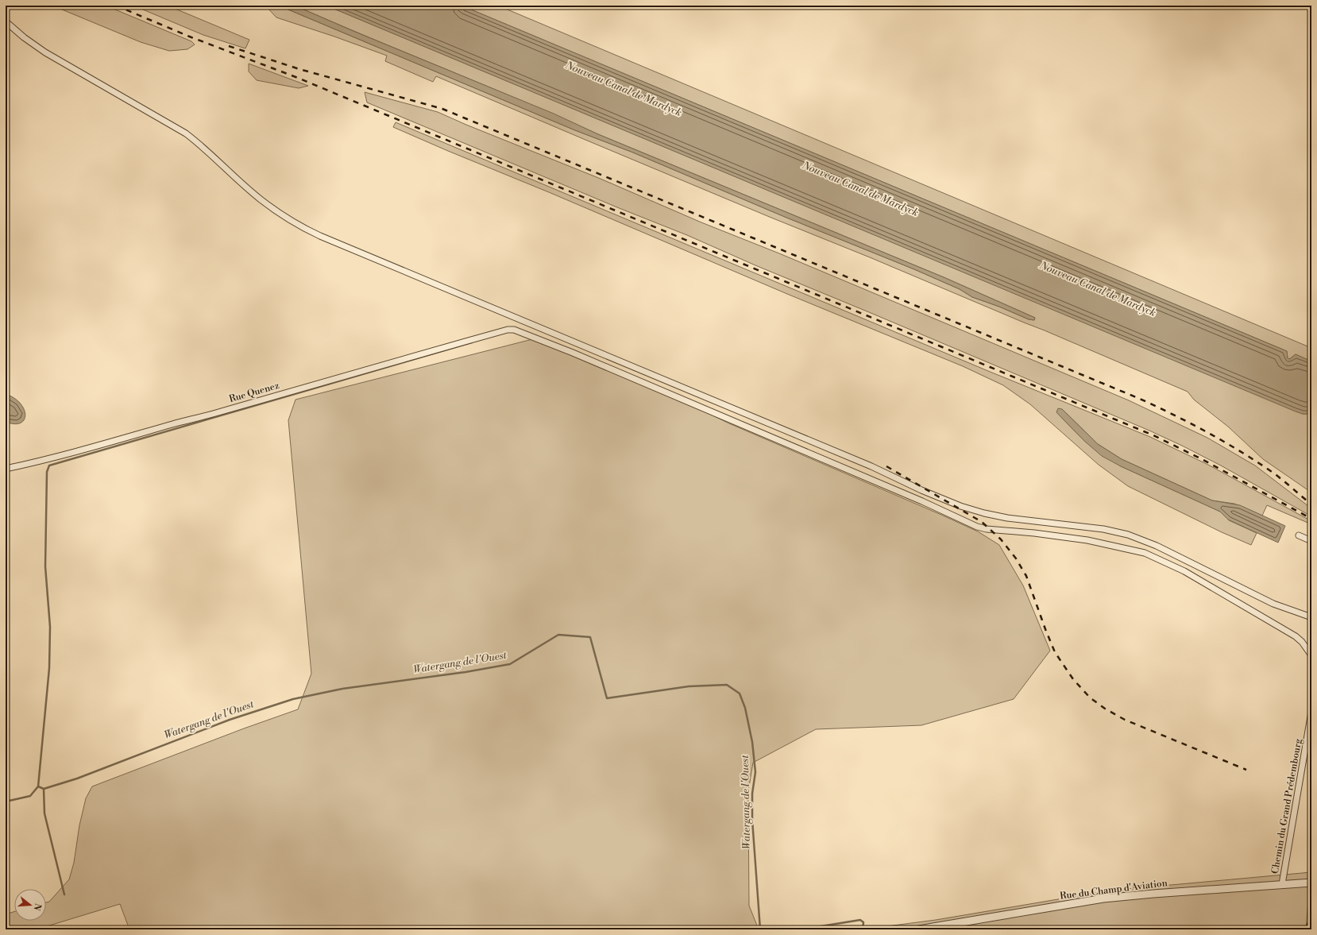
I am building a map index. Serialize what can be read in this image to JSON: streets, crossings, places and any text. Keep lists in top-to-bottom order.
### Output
{
  "streets": {
    "street": ["Rue Quenez", "Chemin du Grand Prédembourg", "Rue du Champ d'Aviation"]
  },
  "crossings": [
    ["Chemin du Grand Prédembourg", "Rue du Champ d'Aviation"]
  ],
  "water": ["Nouveau Canal de Mardyck", "Watergang de l'Ouest"],
  "north": "right"
}
